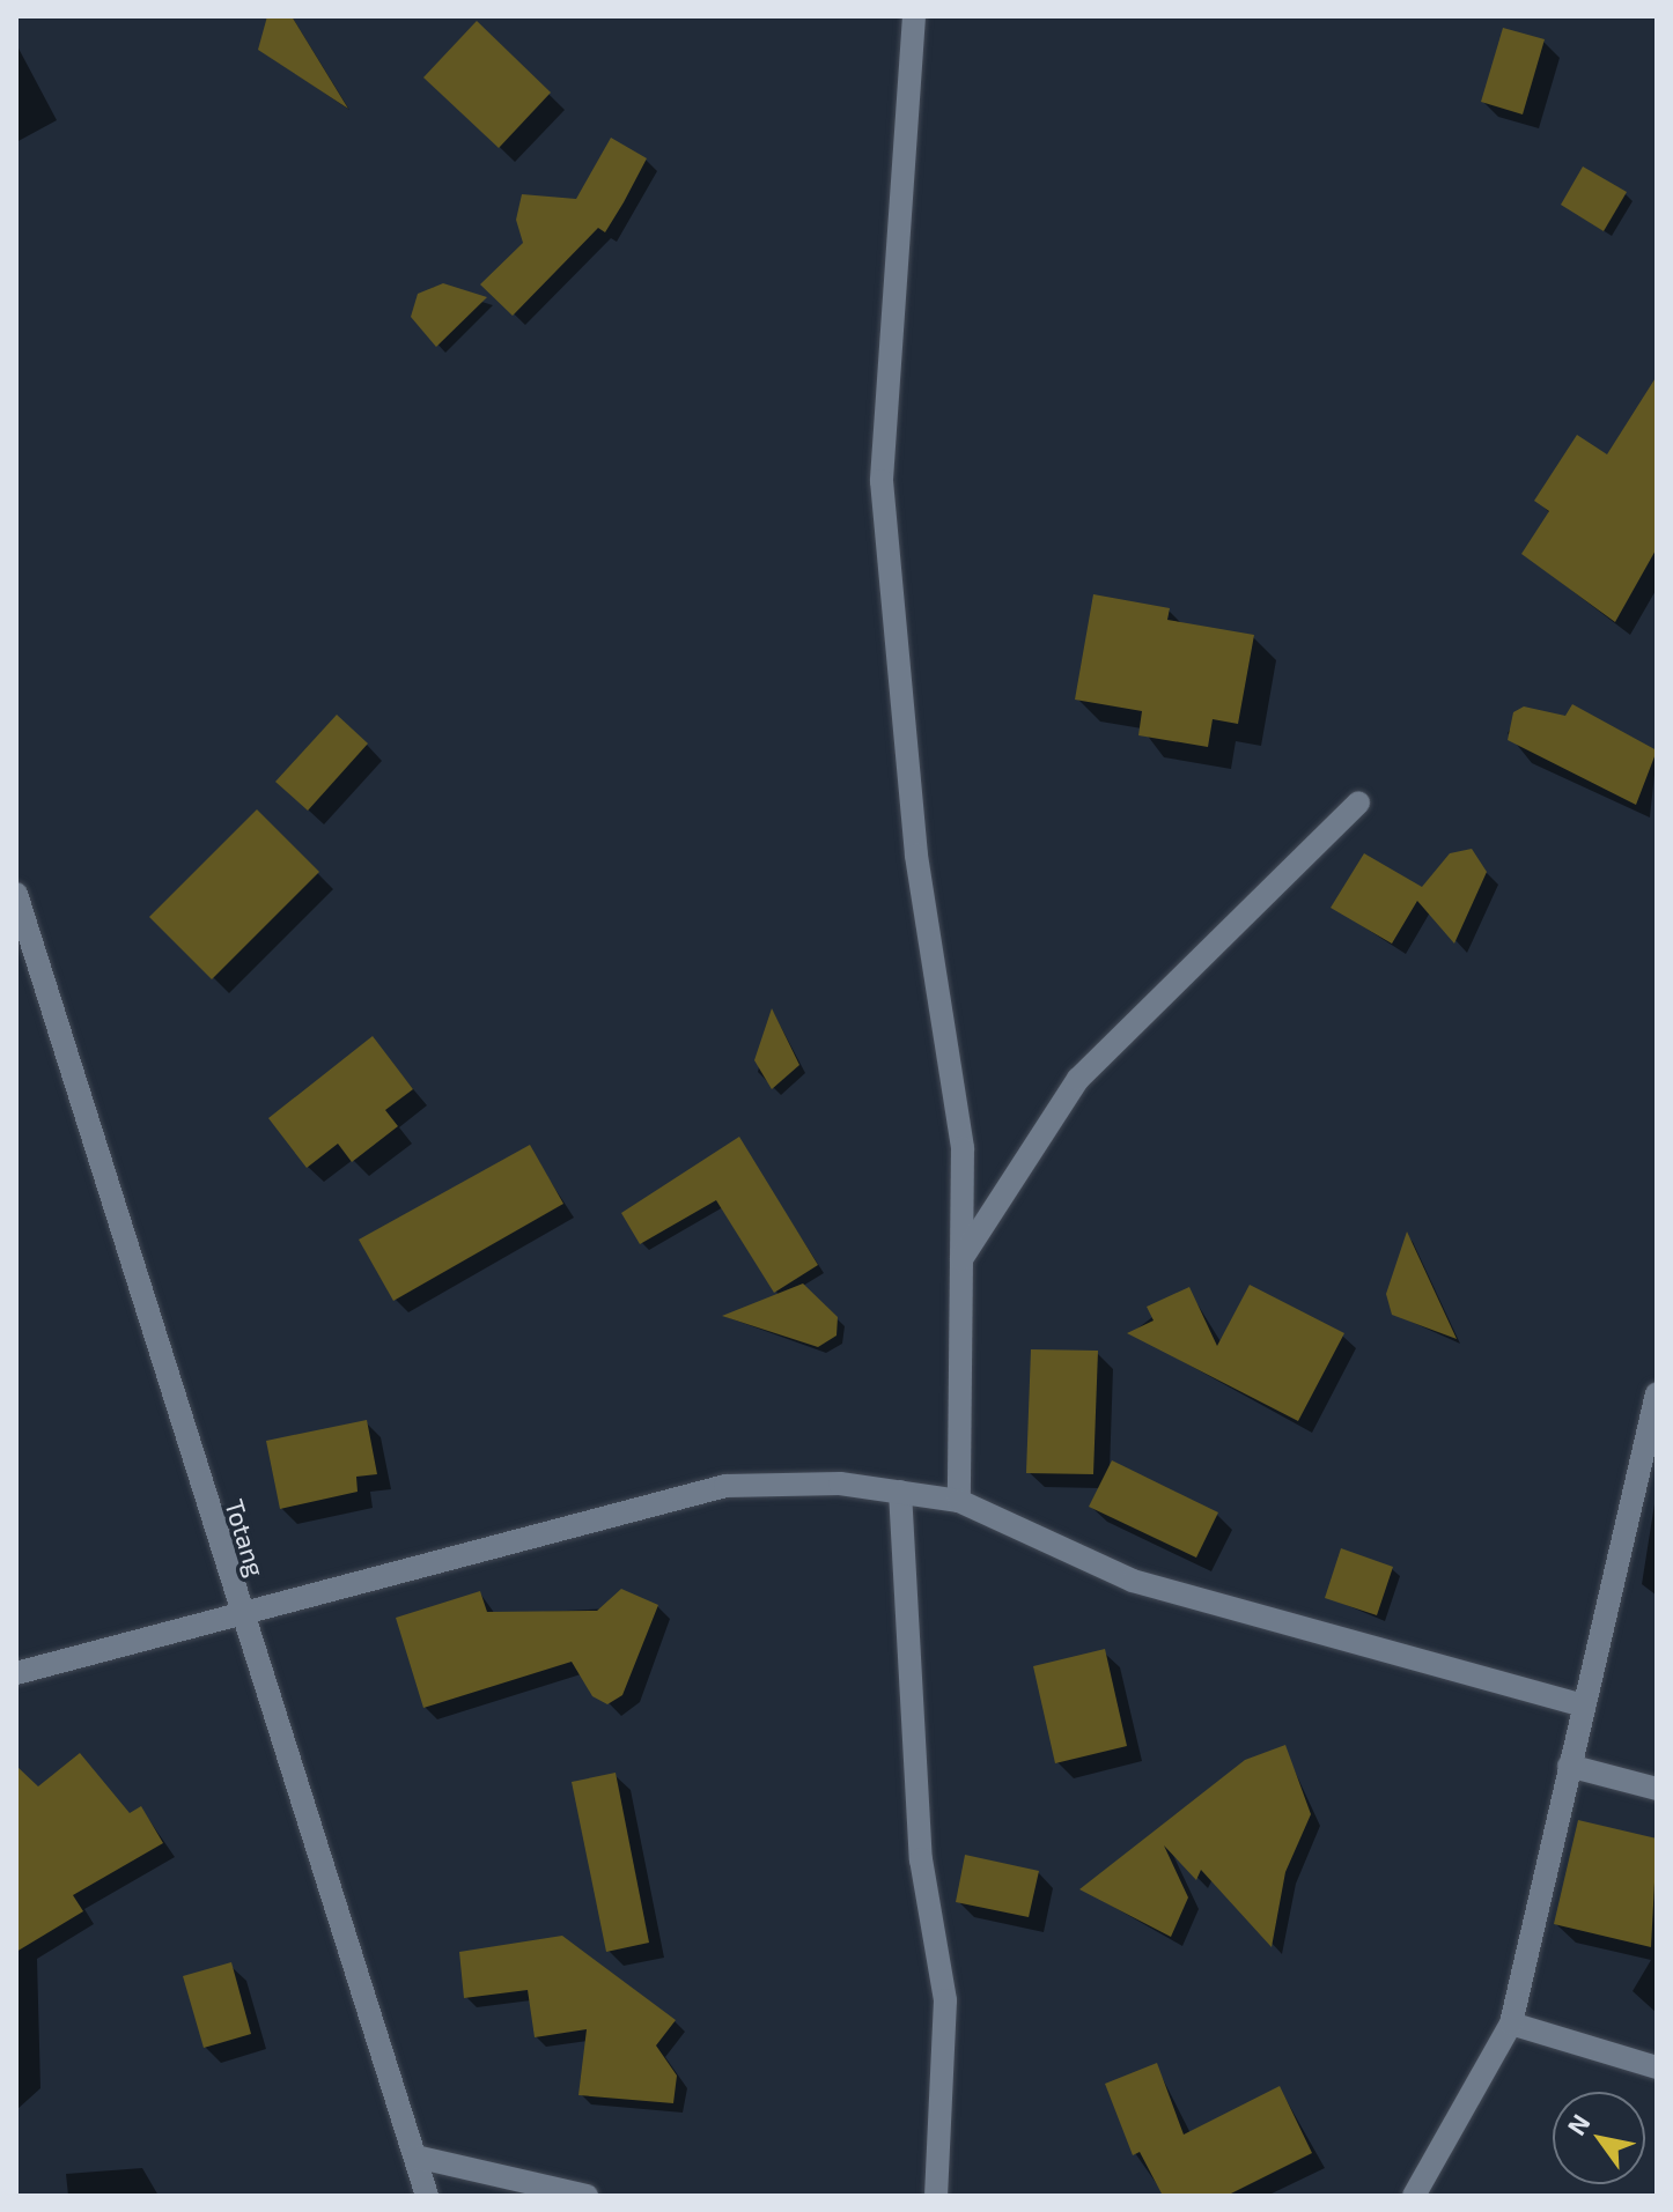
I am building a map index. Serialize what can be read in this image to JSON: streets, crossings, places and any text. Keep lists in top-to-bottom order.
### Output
{
  "streets": {
    "street": ["Totang"]
  },
  "north": "top left"
}
